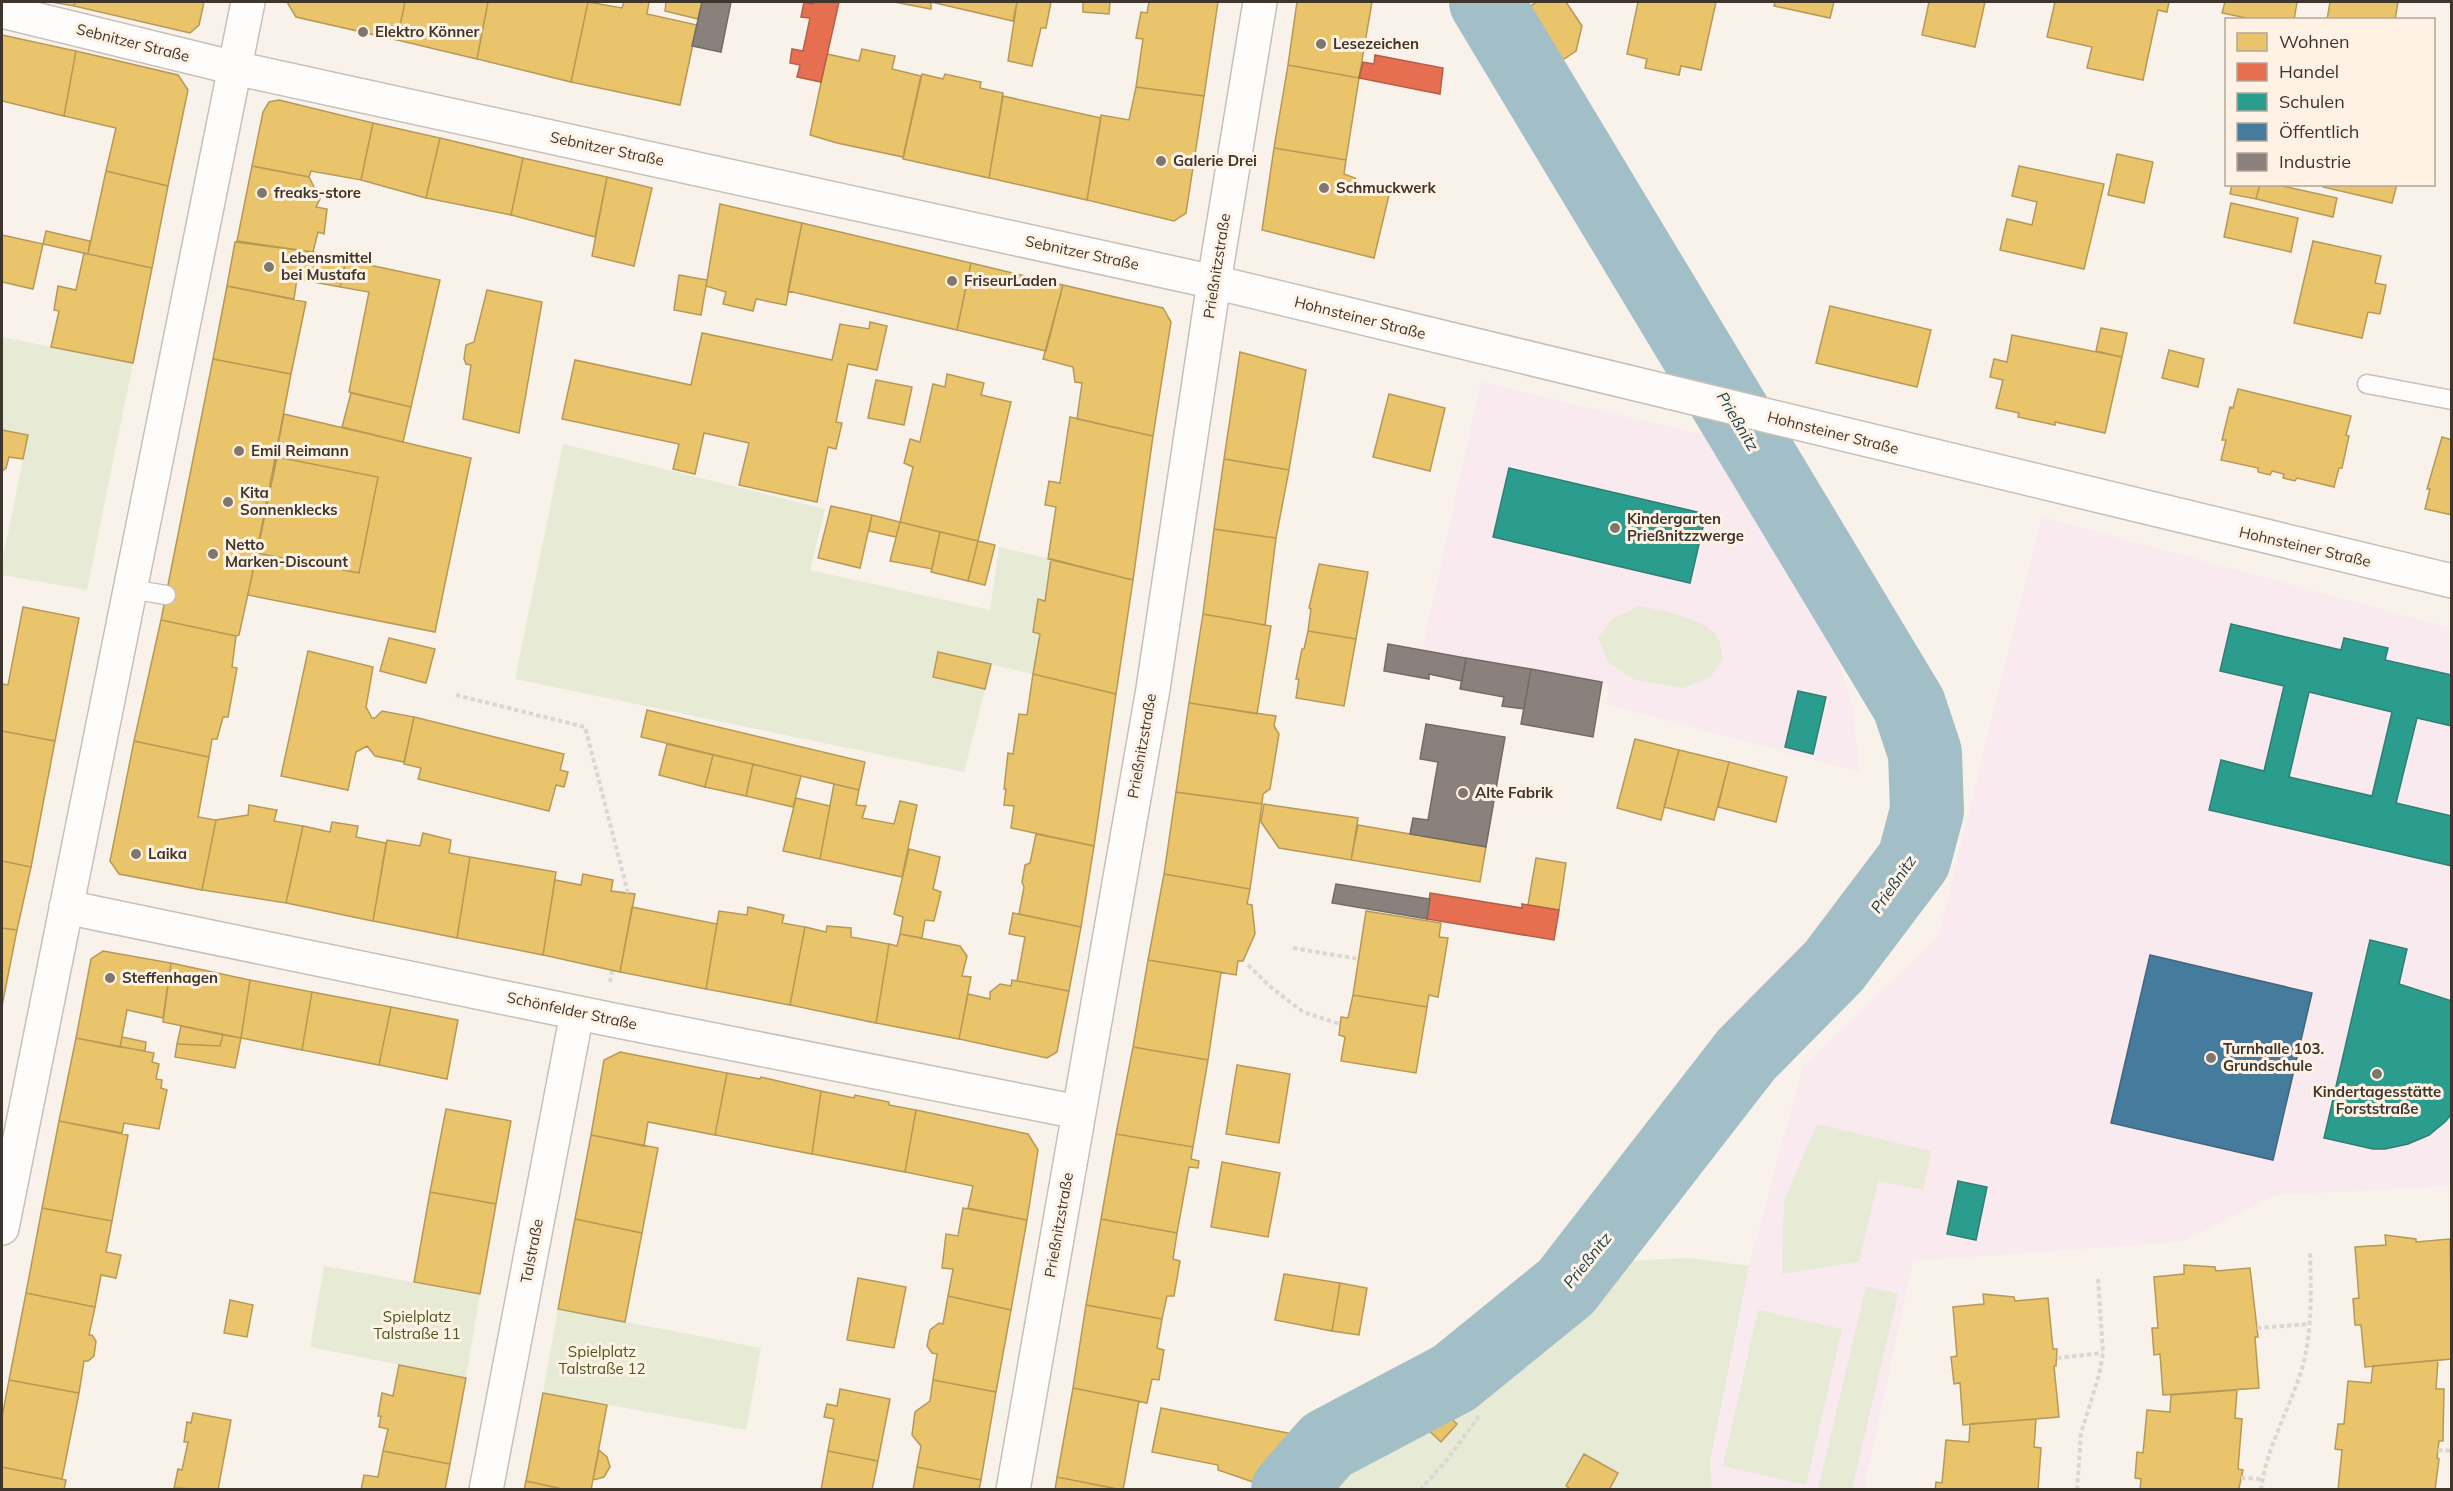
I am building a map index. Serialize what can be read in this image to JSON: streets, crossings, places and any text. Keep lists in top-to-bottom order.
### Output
{
  "streets": {
    "street": [
      "Sebnitzer Straße",
      "Prießnitzstraße",
      "Hohnsteiner Straße",
      "Schönfelder Straße",
      "Talstraße"
    ]
  },
  "crossings": [
    ["Sebnitzer Straße", "Prießnitzstraße"],
    ["Sebnitzer Straße", "Hohnsteiner Straße"],
    ["Prießnitzstraße", "Hohnsteiner Straße"],
    ["Prießnitzstraße", "Schönfelder Straße"],
    ["Schönfelder Straße", "Talstraße"]
  ],
  "water": ["Prießnitz"],
  "parks": ["Spielplatz Talstraße 11", "Spielplatz Talstraße 12"],
  "places": [
    "Elektro Könner",
    "Lesezeichen",
    "Galerie Drei",
    "Schmuckwerk",
    "freaks-store",
    "Lebensmittel bei Mustafa",
    "FriseurLaden",
    "Emil Reimann",
    "Kita Sonnenklecks",
    "Kindergarten Prießnitzzwerge",
    "Netto Marken-Discount",
    "Alte Fabrik",
    "Laika",
    "Steffenhagen",
    "Turnhalle 103. Grundschule",
    "Kindertagesstätte Forststraße"
  ],
  "legend": [
    "Wohnen",
    "Handel",
    "Schulen",
    "Öffentlich",
    "Industrie"
  ]
}
